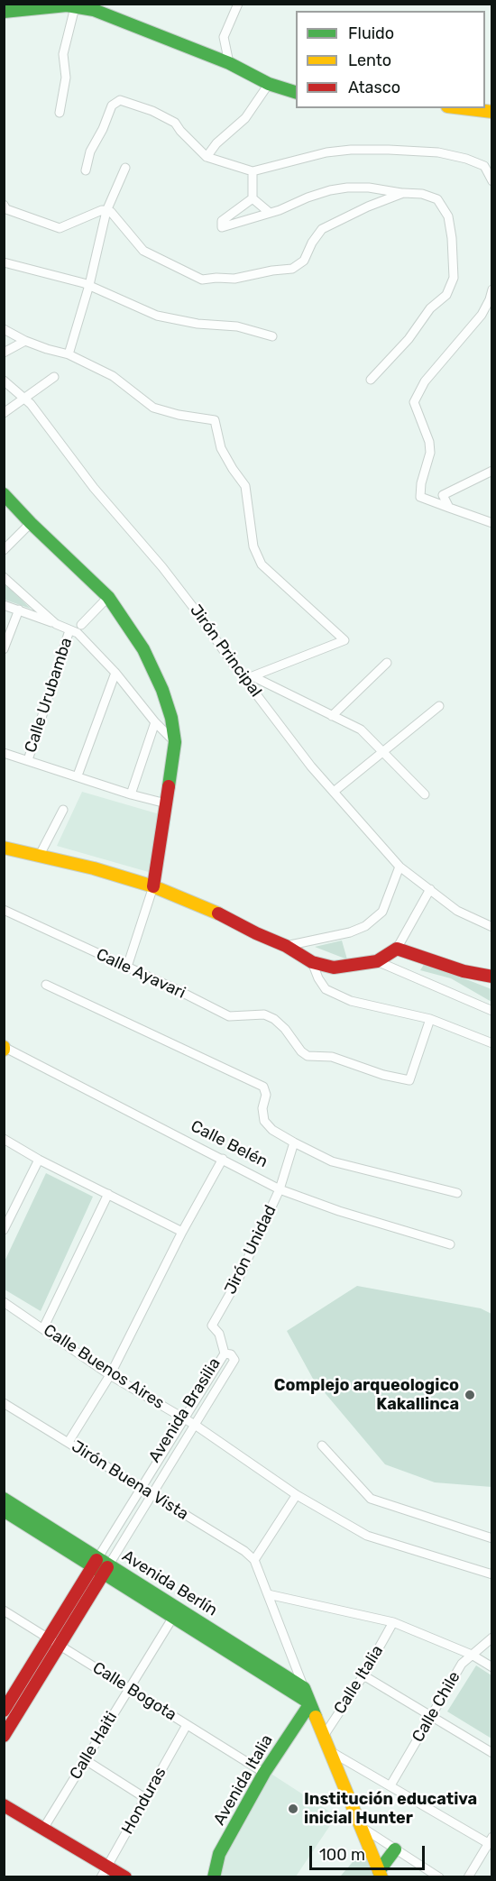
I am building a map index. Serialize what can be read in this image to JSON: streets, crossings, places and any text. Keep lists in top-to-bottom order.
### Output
{
  "streets": {
    "street": [
      "Jirón Principal",
      "Calle Urubamba",
      "Calle Ayavari",
      "Calle Belén",
      "Jirón Unidad",
      "Calle Buenos Aires",
      "Avenida Brasilia",
      "Jirón Buena Vista",
      "Avenida Berlín",
      "Calle Italia",
      "Calle Bogota",
      "Calle Chile",
      "Calle Haiti",
      "Avenida Italia",
      "Honduras"
    ]
  },
  "crossings": [
    ["Calle Belén", "Jirón Unidad"],
    ["Jirón Unidad", "Avenida Brasilia"],
    ["Calle Buenos Aires", "Avenida Brasilia"],
    ["Avenida Brasilia", "Jirón Buena Vista"],
    ["Avenida Brasilia", "Avenida Berlín"],
    ["Avenida Brasilia", "Calle Bogota"],
    ["Avenida Berlín", "Calle Haiti"],
    ["Avenida Berlín", "Avenida Italia"],
    ["Calle Bogota", "Calle Haiti"],
    ["Calle Bogota", "Avenida Italia"],
    ["Calle Bogota", "Honduras"]
  ],
  "places": ["Complejo arqueologico Kakallinca", "Institución educativa inicial Hunter"],
  "legend": ["Fluido", "Lento", "Atasco"],
  "scale_bar": "100 m"
}
